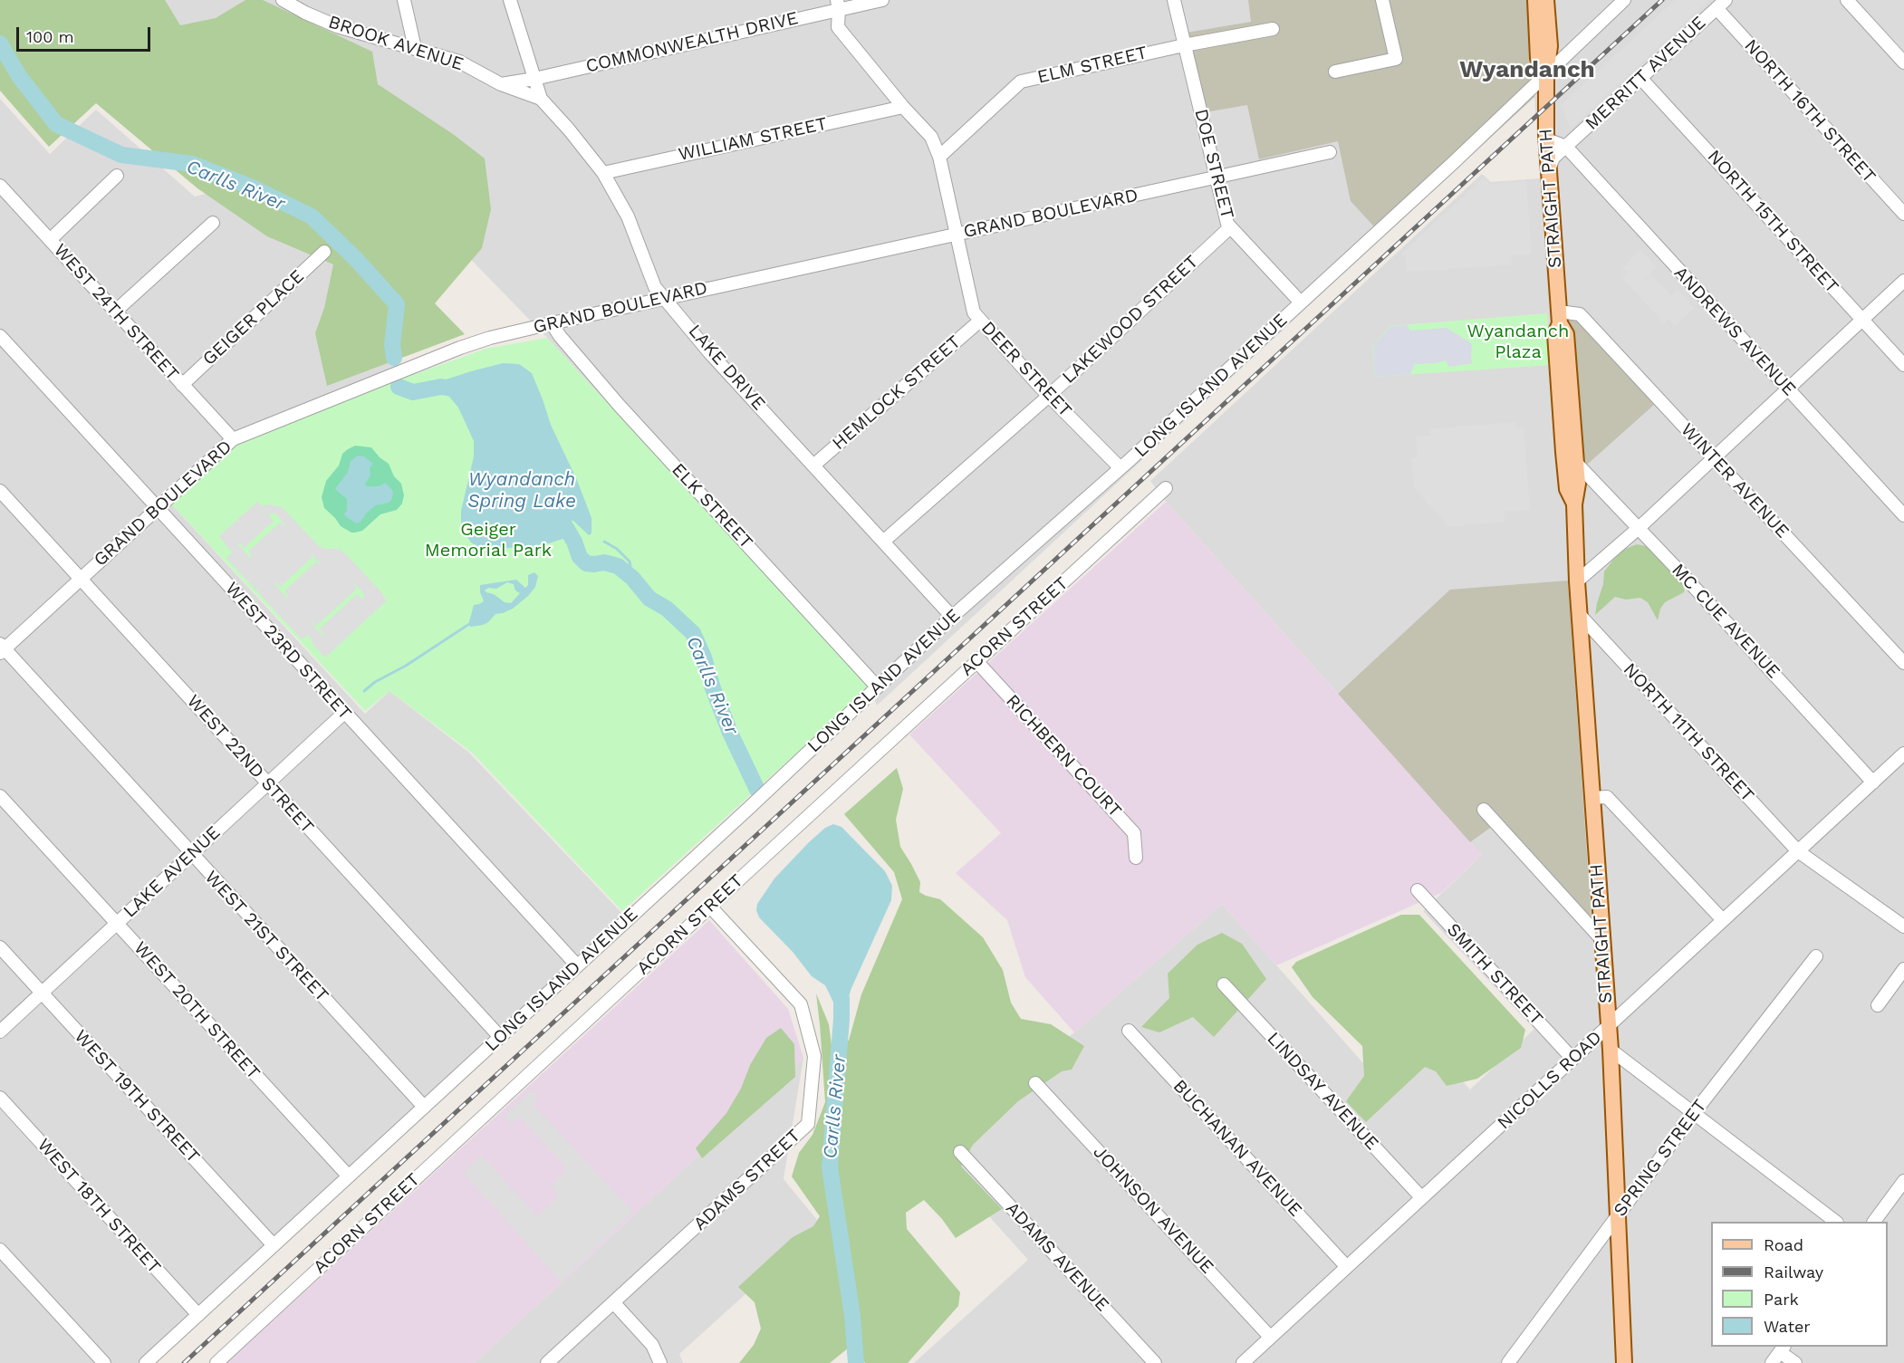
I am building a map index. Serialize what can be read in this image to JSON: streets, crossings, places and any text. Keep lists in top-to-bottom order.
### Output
{
  "streets": {
    "main road": ["STRAIGHT PATH"],
    "street": [
      "COMMONWEALTH DRIVE",
      "BROOK AVENUE",
      "ELM STREET",
      "MERRITT AVENUE",
      "NORTH 16TH STREET",
      "WILLIAM STREET",
      "DOE STREET",
      "GRAND BOULEVARD",
      "NORTH 15TH STREET",
      "WEST 24TH STREET",
      "GEIGER PLACE",
      "LAKEWOOD STREET",
      "ANDREWS AVENUE",
      "LAKE DRIVE",
      "DEER STREET",
      "LONG ISLAND AVENUE",
      "HEMLOCK STREET",
      "WINTER AVENUE",
      "ELK STREET",
      "MC CUE AVENUE",
      "ACORN STREET",
      "WEST 23RD STREET",
      "NORTH 11TH STREET",
      "RICHBERN COURT",
      "WEST 22ND STREET",
      "LAKE AVENUE",
      "WEST 21ST STREET",
      "SMITH STREET",
      "WEST 20TH STREET",
      "NICOLLS ROAD",
      "LINDSAY AVENUE",
      "WEST 19TH STREET",
      "BUCHANAN AVENUE",
      "SPRING STREET",
      "ADAMS STREET",
      "WEST 18TH STREET",
      "JOHNSON AVENUE",
      "ADAMS AVENUE"
    ]
  },
  "crossings": [
    ["COMMONWEALTH DRIVE", "BROOK AVENUE"],
    ["COMMONWEALTH DRIVE", "LAKE DRIVE"],
    ["COMMONWEALTH DRIVE", "DEER STREET"],
    ["BROOK AVENUE", "LAKE DRIVE"],
    ["ELM STREET", "DOE STREET"],
    ["ELM STREET", "DEER STREET"],
    ["MERRITT AVENUE", "NORTH 16TH STREET"],
    ["MERRITT AVENUE", "STRAIGHT PATH"],
    ["MERRITT AVENUE", "NORTH 15TH STREET"],
    ["MERRITT AVENUE", "ANDREWS AVENUE"],
    ["WILLIAM STREET", "LAKE DRIVE"],
    ["WILLIAM STREET", "DEER STREET"],
    ["DOE STREET", "GRAND BOULEVARD"],
    ["DOE STREET", "LAKEWOOD STREET"],
    ["DOE STREET", "LONG ISLAND AVENUE"],
    ["STRAIGHT PATH", "LONG ISLAND AVENUE"],
    ["STRAIGHT PATH", "WINTER AVENUE"],
    ["STRAIGHT PATH", "MC CUE AVENUE"],
    ["STRAIGHT PATH", "NORTH 11TH STREET"],
    ["STRAIGHT PATH", "NICOLLS ROAD"],
    ["STRAIGHT PATH", "SPRING STREET"],
    ["GRAND BOULEVARD", "WEST 24TH STREET"],
    ["GRAND BOULEVARD", "LAKE DRIVE"],
    ["GRAND BOULEVARD", "DEER STREET"],
    ["GRAND BOULEVARD", "ELK STREET"],
    ["GRAND BOULEVARD", "WEST 23RD STREET"],
    ["GRAND BOULEVARD", "WEST 22ND STREET"],
    ["GRAND BOULEVARD", "WEST 21ST STREET"],
    ["WEST 24TH STREET", "GEIGER PLACE"],
    ["LAKEWOOD STREET", "LAKE DRIVE"],
    ["LAKEWOOD STREET", "DEER STREET"],
    ["LAKE DRIVE", "LONG ISLAND AVENUE"],
    ["LAKE DRIVE", "HEMLOCK STREET"],
    ["DEER STREET", "LONG ISLAND AVENUE"],
    ["DEER STREET", "HEMLOCK STREET"],
    ["LONG ISLAND AVENUE", "ELK STREET"],
    ["LONG ISLAND AVENUE", "WEST 23RD STREET"],
    ["LONG ISLAND AVENUE", "WEST 22ND STREET"],
    ["LONG ISLAND AVENUE", "WEST 21ST STREET"],
    ["LONG ISLAND AVENUE", "WEST 20TH STREET"],
    ["LONG ISLAND AVENUE", "WEST 19TH STREET"],
    ["LONG ISLAND AVENUE", "WEST 18TH STREET"],
    ["MC CUE AVENUE", "NICOLLS ROAD"],
    ["ACORN STREET", "RICHBERN COURT"],
    ["ACORN STREET", "ADAMS STREET"],
    ["WEST 23RD STREET", "LAKE AVENUE"],
    ["NORTH 11TH STREET", "NICOLLS ROAD"],
    ["WEST 22ND STREET", "LAKE AVENUE"],
    ["LAKE AVENUE", "WEST 21ST STREET"],
    ["LAKE AVENUE", "WEST 20TH STREET"],
    ["LAKE AVENUE", "WEST 19TH STREET"],
    ["SMITH STREET", "NICOLLS ROAD"],
    ["NICOLLS ROAD", "LINDSAY AVENUE"],
    ["NICOLLS ROAD", "BUCHANAN AVENUE"],
    ["NICOLLS ROAD", "JOHNSON AVENUE"]
  ],
  "districts": ["Wyandanch"],
  "water": ["Carlls River", "Wyandanch Spring Lake"],
  "parks": ["Wyandanch Plaza", "Geiger Memorial Park"],
  "legend": [
    "Road",
    "Railway",
    "Park",
    "Water"
  ],
  "scale_bar": "100 m"
}
